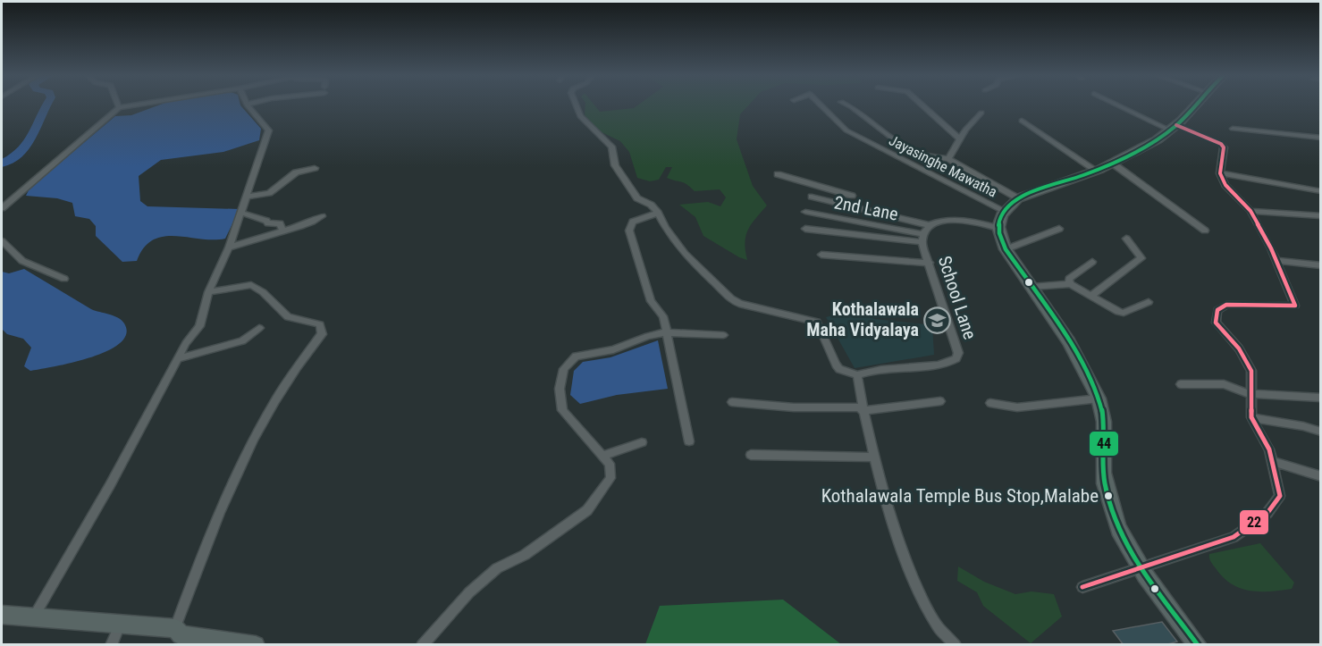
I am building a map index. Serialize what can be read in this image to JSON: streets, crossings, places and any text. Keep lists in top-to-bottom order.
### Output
{
  "streets": {
    "street": ["Jayasinghe Mawatha", "2nd Lane", "School Lane"]
  },
  "crossings": [
    ["2nd Lane", "School Lane"]
  ],
  "places": {
    "school or university": ["Kothalawala Maha Vidyalaya"],
    "other": ["Kothalawala Temple Bus Stop,Malabe"]
  },
  "lines": ["transit line 44", "transit line 22"]
}
